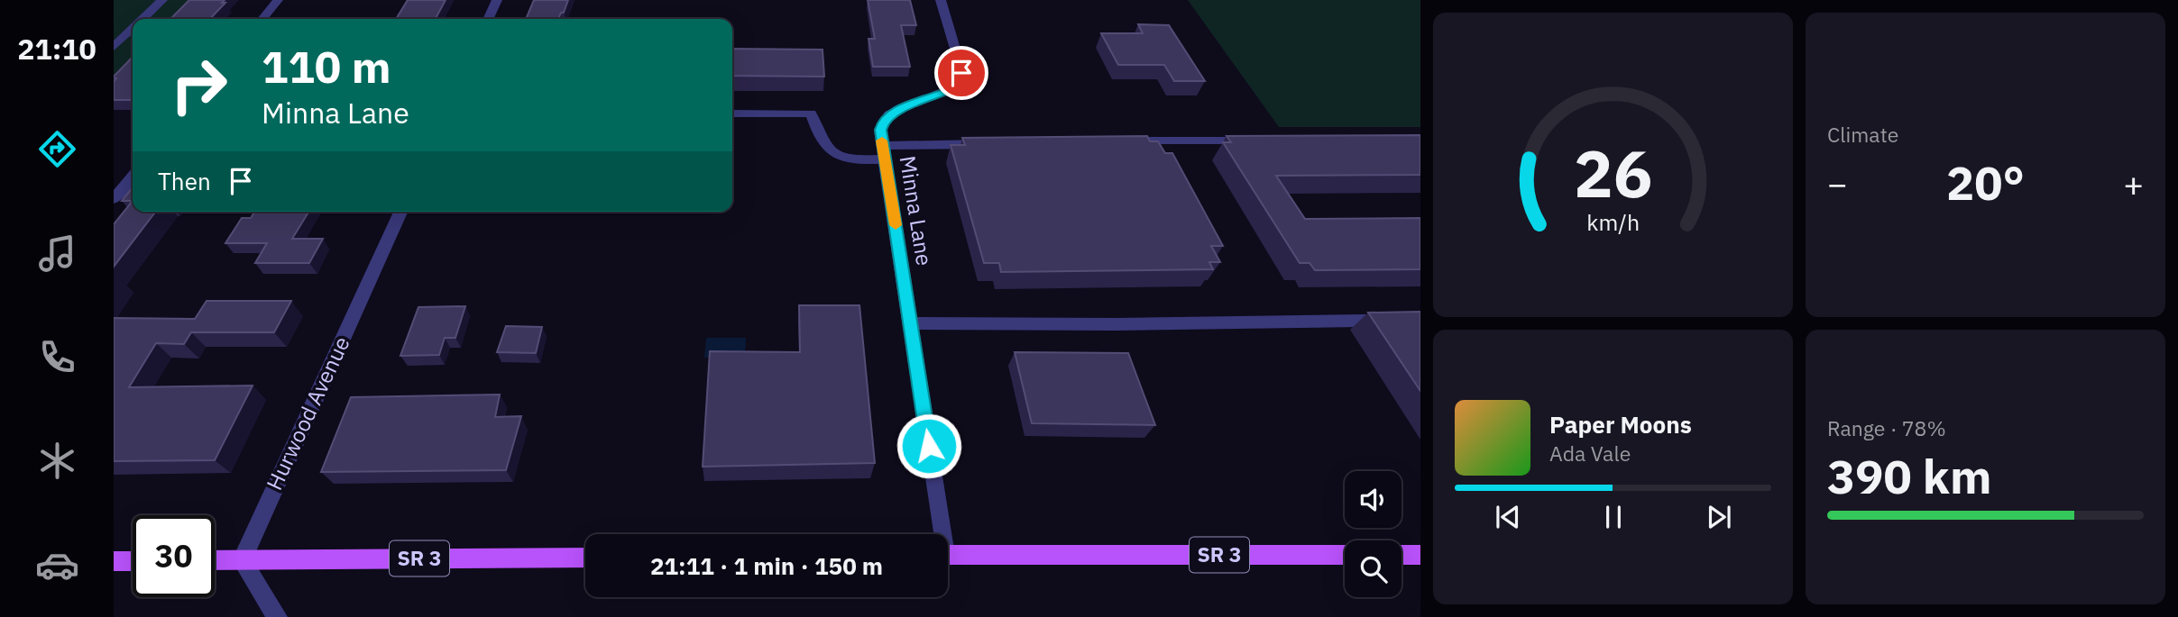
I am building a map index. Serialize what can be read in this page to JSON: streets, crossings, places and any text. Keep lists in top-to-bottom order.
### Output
{
  "streets": {
    "main road": ["SR 3"],
    "street": ["Minna Lane", "Hurwood Avenue"]
  },
  "crossings": [
    ["Hurwood Avenue", "SR 3"]
  ],
  "page": {
    "tabs": "21:10",
    "tile": [
      "Climate",
      ["Range · 78%", "390 km"]
    ],
    "turn": ["110 m", "Minna Lane"],
    "then": "Then",
    "heat": ["−", "20°", "+"],
    "song": ["Paper Moons", "Ada Vale"],
    "limit": "30",
    "trip": "21:11 · 1 min · 150 m",
    "gauge": ["26", "km/h"]
  }
}
